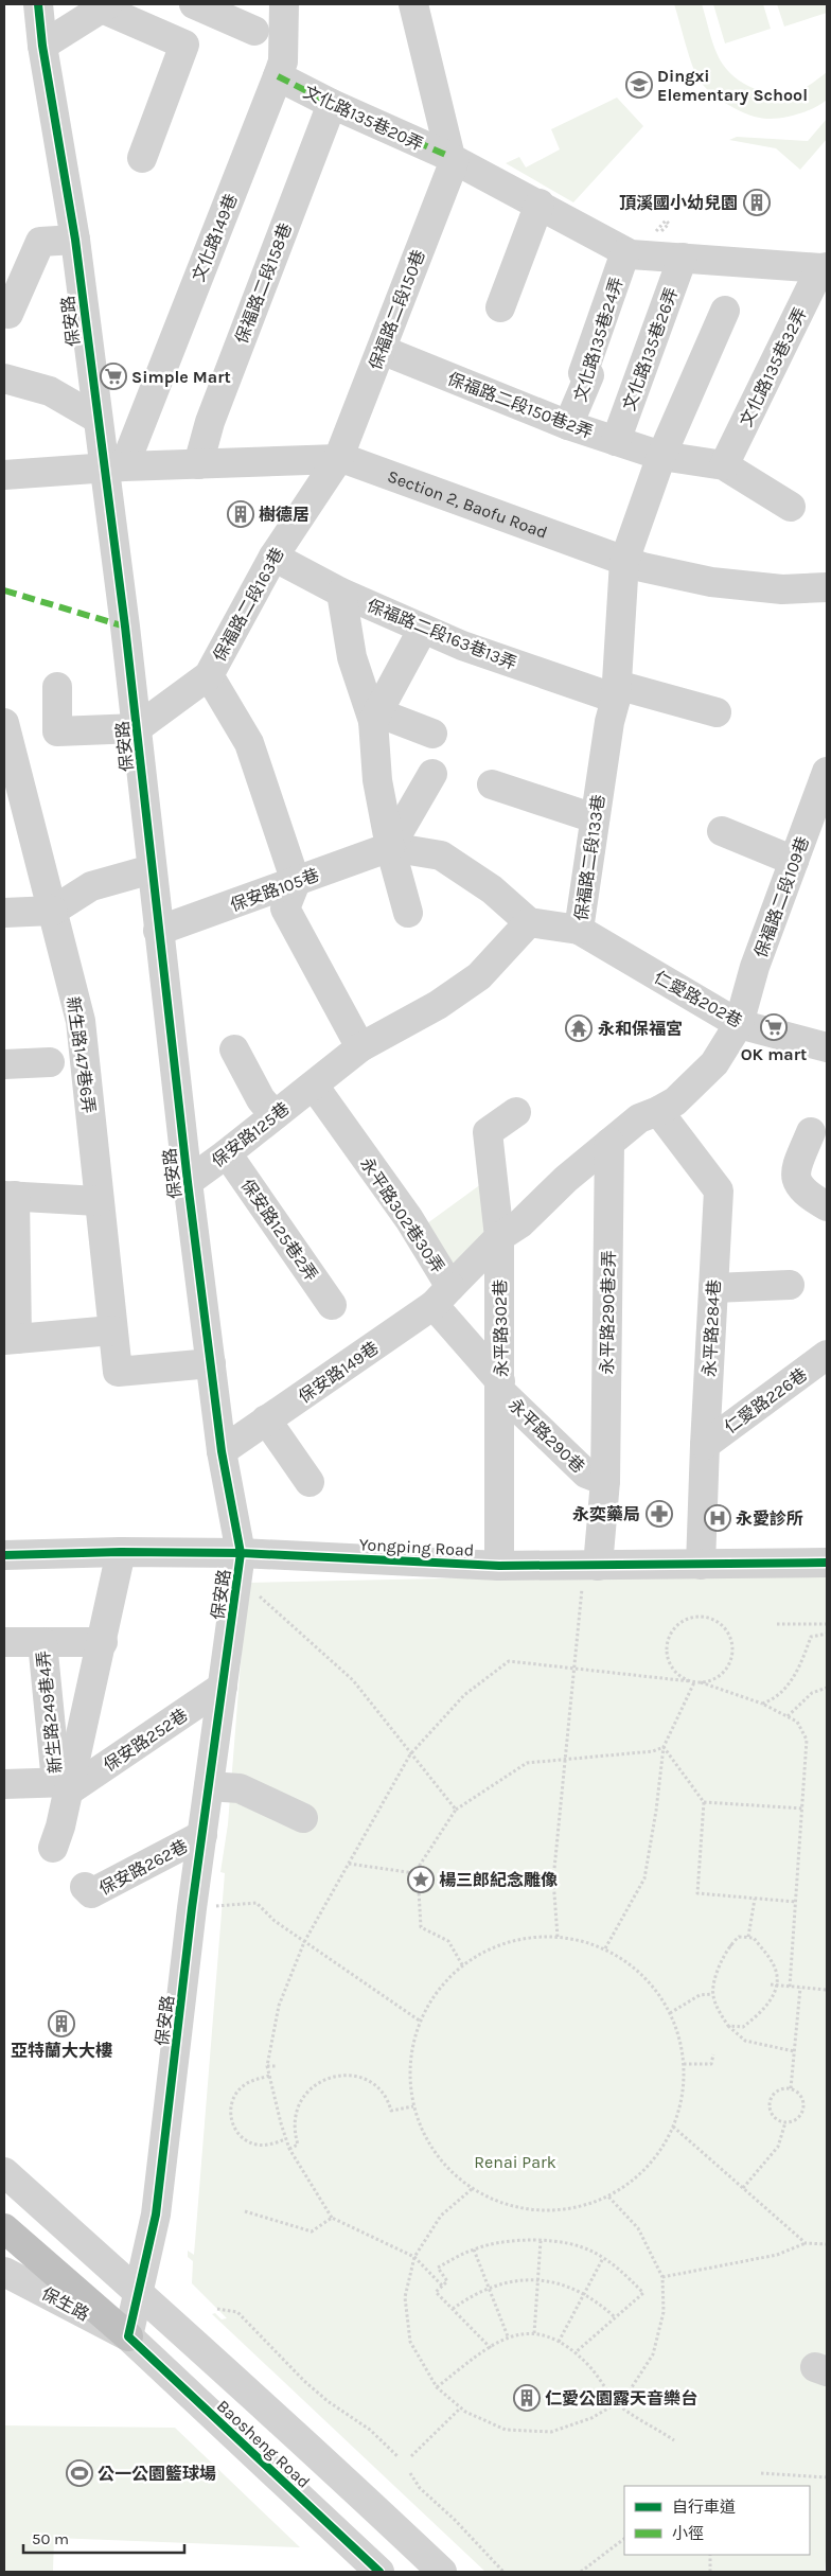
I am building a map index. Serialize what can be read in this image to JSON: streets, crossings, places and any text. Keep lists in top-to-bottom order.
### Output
{
  "streets": {
    "street": [
      "文化路135巷20弄",
      "文化路149巷",
      "保福路二段158巷",
      "保福路二段150巷",
      "保安路",
      "文化路135巷24弄",
      "文化路135巷26弄",
      "文化路135巷32弄",
      "保福路二段150巷2弄",
      "Section 2, Baofu Road",
      "保福路二段163巷",
      "保福路二段163巷13弄",
      "保福路二段133巷",
      "保安路105巷",
      "保福路二段109巷",
      "仁愛路202巷",
      "新生路147巷6弄",
      "保安路125巷",
      "永平路302巷30弄",
      "保安路125巷2弄",
      "永平路290巷2弄",
      "永平路302巷",
      "永平路284巷",
      "保安路149巷",
      "仁愛路226巷",
      "永平路290巷",
      "Yongping Road",
      "新生路249巷4弄",
      "保安路252巷",
      "保安路262巷",
      "保生路",
      "Baosheng Road"
    ]
  },
  "crossings": [
    ["文化路135巷20弄", "文化路149巷"],
    ["文化路135巷20弄", "保福路二段158巷"],
    ["文化路135巷20弄", "保福路二段150巷"],
    ["文化路135巷20弄", "文化路135巷24弄"],
    ["文化路149巷", "保安路"],
    ["文化路149巷", "Section 2, Baofu Road"],
    ["保福路二段158巷", "Section 2, Baofu Road"],
    ["保福路二段150巷", "保福路二段150巷2弄"],
    ["保福路二段150巷", "Section 2, Baofu Road"],
    ["保福路二段150巷", "保福路二段163巷"],
    ["保安路", "Section 2, Baofu Road"],
    ["保安路", "保福路二段163巷"],
    ["保安路", "保安路105巷"],
    ["保安路", "新生路147巷6弄"],
    ["保安路", "保安路125巷"],
    ["保安路", "保安路149巷"],
    ["保安路", "Yongping Road"],
    ["保安路", "保安路252巷"],
    ["保安路", "保安路262巷"],
    ["保安路", "保生路"],
    ["保安路", "Baosheng Road"],
    ["文化路135巷24弄", "保福路二段150巷2弄"],
    ["文化路135巷26弄", "保福路二段150巷2弄"],
    ["文化路135巷32弄", "保福路二段150巷2弄"],
    ["保福路二段150巷2弄", "保福路二段133巷"],
    ["Section 2, Baofu Road", "保福路二段163巷"],
    ["Section 2, Baofu Road", "保福路二段133巷"],
    ["保福路二段163巷", "保福路二段163巷13弄"],
    ["保福路二段163巷13弄", "保福路二段133巷"],
    ["保福路二段133巷", "仁愛路202巷"],
    ["保福路二段109巷", "仁愛路202巷"],
    ["保安路125巷", "永平路302巷30弄"],
    ["保安路125巷", "保安路125巷2弄"],
    ["永平路302巷30弄", "永平路302巷"],
    ["永平路302巷30弄", "保安路149巷"],
    ["永平路302巷30弄", "永平路290巷"],
    ["永平路290巷2弄", "永平路290巷"],
    ["永平路302巷", "永平路290巷"],
    ["永平路302巷", "Yongping Road"],
    ["永平路284巷", "仁愛路226巷"],
    ["永平路284巷", "Yongping Road"],
    ["保安路149巷", "永平路290巷"],
    ["永平路290巷", "Yongping Road"],
    ["新生路249巷4弄", "保安路252巷"],
    ["保生路", "Baosheng Road"]
  ],
  "parks": ["Renai Park"],
  "places": {
    "school or university": ["Dingxi Elementary School"],
    "building": [
      "頂溪國小幼兒園",
      "樹德居",
      "亞特蘭大大樓",
      "仁愛公園露天音樂台"
    ],
    "supermarket": ["Simple Mart", "OK mart"],
    "temple": ["永和保福宮"],
    "pharmacy": ["永奕藥局"],
    "hospital": ["永愛診所"],
    "place": ["楊三郎紀念雕像"],
    "sports": ["公一公園籃球場"]
  },
  "legend": ["自行車道", "小徑"],
  "scale_bar": "50 m"
}
